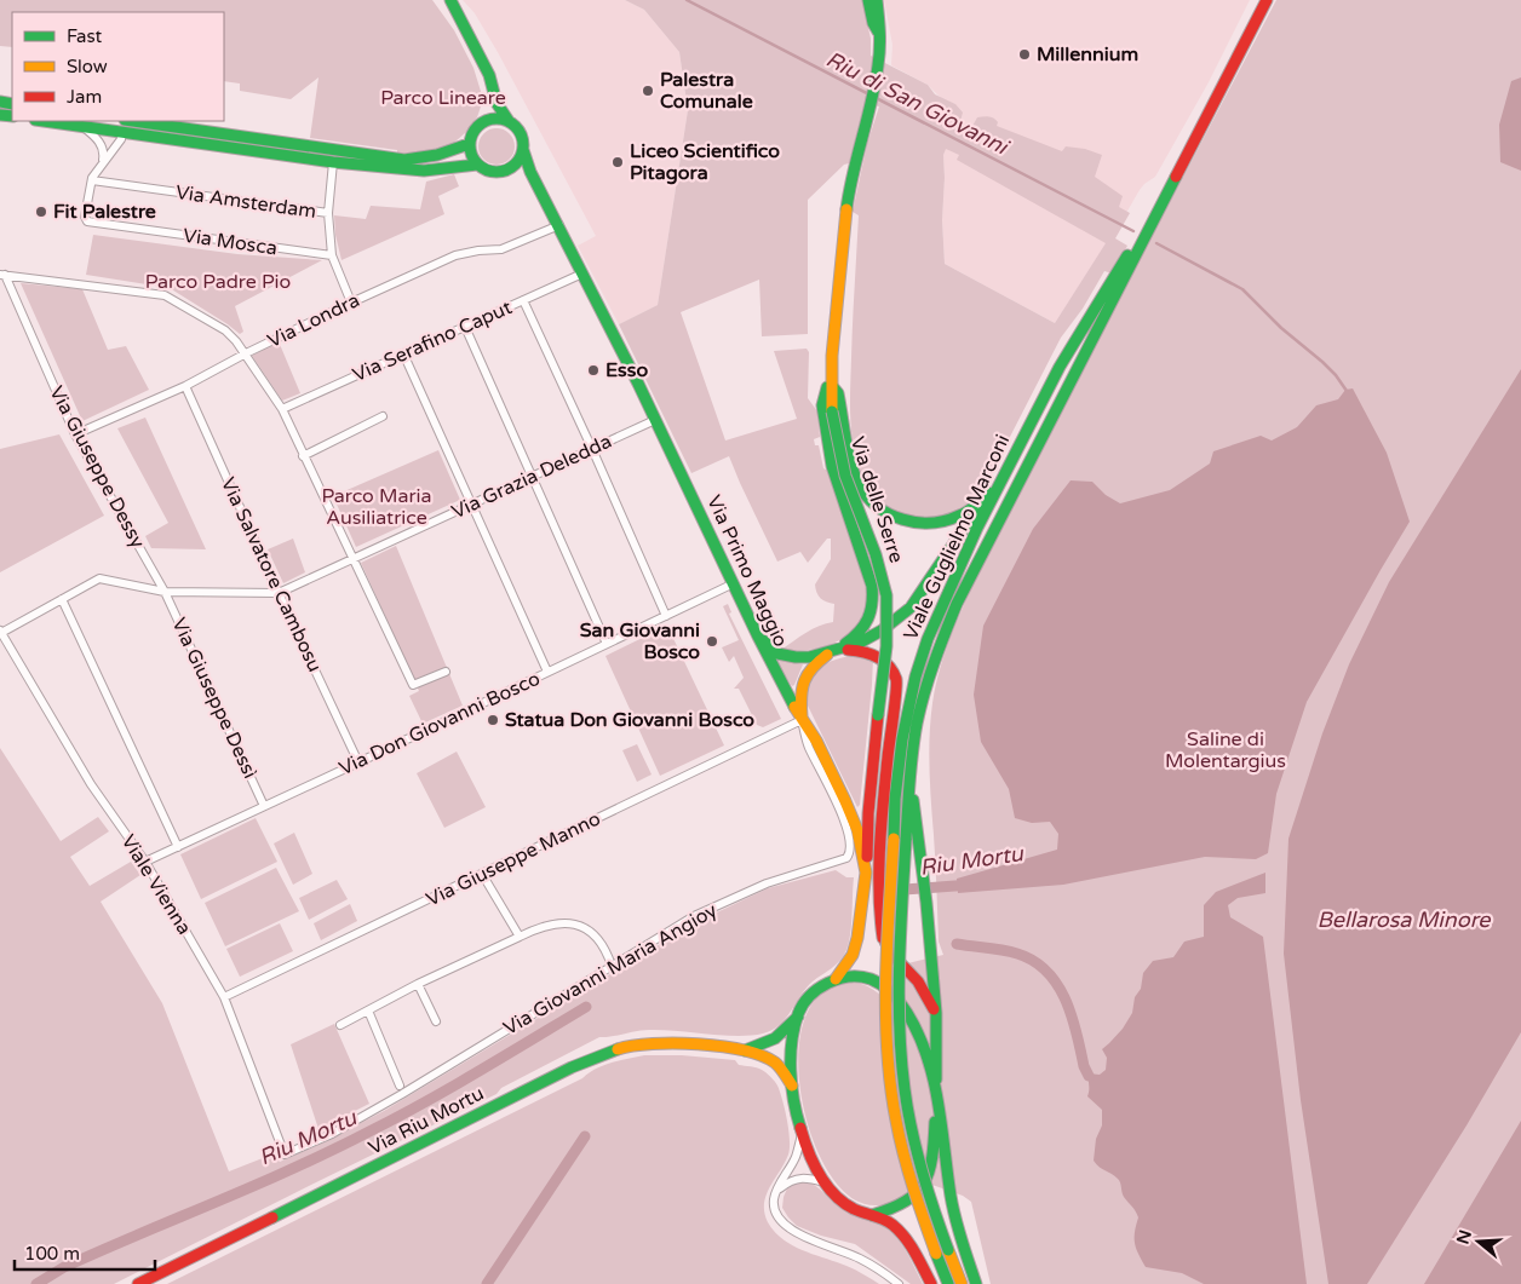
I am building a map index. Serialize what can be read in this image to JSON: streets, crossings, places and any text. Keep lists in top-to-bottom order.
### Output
{
  "streets": {
    "main road": [
      "Via delle Serre",
      "Viale Guglielmo Marconi",
      "Via Primo Maggio",
      "Via Riu Mortu"
    ],
    "street": [
      "Via Amsterdam",
      "Via Mosca",
      "Via Londra",
      "Via Serafino Caput",
      "Via Giuseppe Dessy",
      "Via Grazia Deledda",
      "Via Salvatore Cambosu",
      "Via Giuseppe Dessì",
      "Via Don Giovanni Bosco",
      "Via Giuseppe Manno",
      "Viale Vienna",
      "Via Giovanni Maria Angioy"
    ]
  },
  "crossings": [
    ["Via Amsterdam", "Via Mosca"],
    ["Via Londra", "Via Giuseppe Dessy"],
    ["Via Londra", "Via Primo Maggio"],
    ["Via Londra", "Via Salvatore Cambosu"],
    ["Via Serafino Caput", "Via Primo Maggio"],
    ["Via Giuseppe Dessy", "Via Grazia Deledda"],
    ["Via Giuseppe Dessy", "Via Giuseppe Dessì"],
    ["Via Grazia Deledda", "Via Primo Maggio"],
    ["Via Grazia Deledda", "Via Salvatore Cambosu"],
    ["Via Grazia Deledda", "Via Giuseppe Dessì"],
    ["Via Grazia Deledda", "Viale Vienna"],
    ["Via delle Serre", "Via Primo Maggio"],
    ["Via Primo Maggio", "Via Don Giovanni Bosco"],
    ["Via Primo Maggio", "Via Giuseppe Manno"],
    ["Via Primo Maggio", "Via Giovanni Maria Angioy"],
    ["Via Primo Maggio", "Via Riu Mortu"],
    ["Via Salvatore Cambosu", "Via Don Giovanni Bosco"],
    ["Via Giuseppe Dessì", "Via Don Giovanni Bosco"],
    ["Via Don Giovanni Bosco", "Viale Vienna"],
    ["Via Giuseppe Manno", "Viale Vienna"],
    ["Via Giuseppe Manno", "Via Giovanni Maria Angioy"],
    ["Viale Vienna", "Via Giovanni Maria Angioy"]
  ],
  "water": ["Riu di San Giovanni", "Riu Mortu", "Bellarosa Minore"],
  "parks": [
    "Parco Lineare",
    "Parco Padre Pio",
    "Parco Maria Ausiliatrice",
    "Saline di Molentargius"
  ],
  "places": [
    "Millennium",
    "Palestra Comunale",
    "Liceo Scientifico Pitagora",
    "Fit Palestre",
    "Esso",
    "San Giovanni Bosco",
    "Statua Don Giovanni Bosco"
  ],
  "legend": ["Fast", "Slow", "Jam"],
  "scale_bar": "100 m",
  "north": "left"
}
